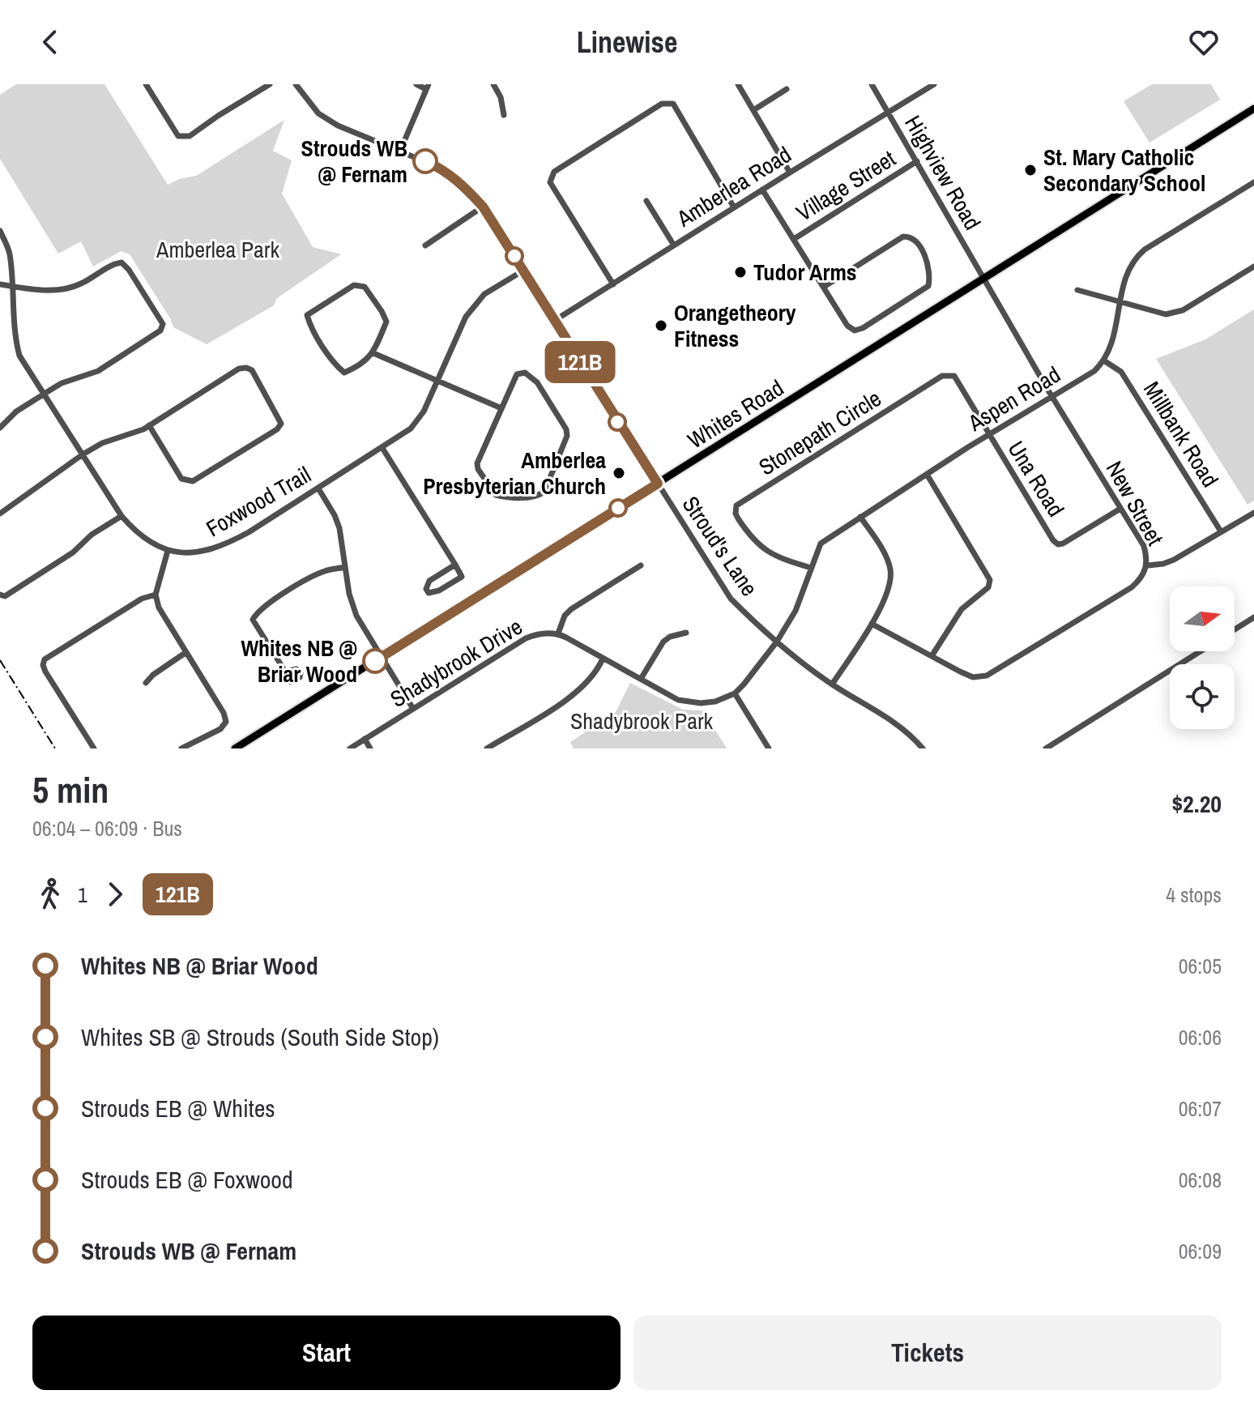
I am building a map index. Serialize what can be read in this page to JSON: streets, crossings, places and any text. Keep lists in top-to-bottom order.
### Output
{
  "streets": {
    "main road": ["Whites Road"],
    "street": [
      "Highview Road",
      "Village Street",
      "Amberlea Road",
      "Aspen Road",
      "Stonepath Circle",
      "Millbank Road",
      "Una Road",
      "Foxwood Trail",
      "New Street",
      "Stroud's Lane",
      "Shadybrook Drive"
    ]
  },
  "crossings": [
    ["Highview Road", "Village Street"],
    ["Highview Road", "Amberlea Road"],
    ["Highview Road", "Whites Road"],
    ["Highview Road", "New Street"],
    ["Amberlea Road", "Stroud's Lane"],
    ["Aspen Road", "Stonepath Circle"],
    ["Aspen Road", "Millbank Road"],
    ["Aspen Road", "Una Road"],
    ["Aspen Road", "New Street"],
    ["Aspen Road", "Stroud's Lane"],
    ["Whites Road", "New Street"],
    ["Whites Road", "Stroud's Lane"],
    ["Stonepath Circle", "Una Road"],
    ["Una Road", "New Street"],
    ["Foxwood Trail", "Stroud's Lane"]
  ],
  "parks": ["Amberlea Park", "Shadybrook Park"],
  "places": [
    "Strouds WB @ Fernam",
    "St. Mary Catholic Secondary School",
    "Tudor Arms",
    "Orangetheory Fitness",
    "Amberlea Presbyterian Church",
    "Whites NB @ Briar Wood"
  ],
  "lines": ["bus line 121B"],
  "north": "right",
  "page": {
    "header": "Linewise",
    "on_map": "121B",
    "heading": ["5 min", "06:04 – 06:09 · Bus", "$2.20"],
    "legs": ["1", "121B", "4 stops"],
    "list": [
      {
        "name": "Whites NB @ Briar Wood",
        "value": "06:05"
      },
      {
        "name": "Whites SB @ Strouds (South Side Stop)",
        "value": "06:06"
      },
      {
        "name": "Strouds EB @ Whites",
        "value": "06:07"
      },
      {
        "name": "Strouds EB @ Foxwood",
        "value": "06:08"
      },
      {
        "name": "Strouds WB @ Fernam",
        "value": "06:09"
      }
    ],
    "buttons": ["Start", "Tickets"]
  }
}
